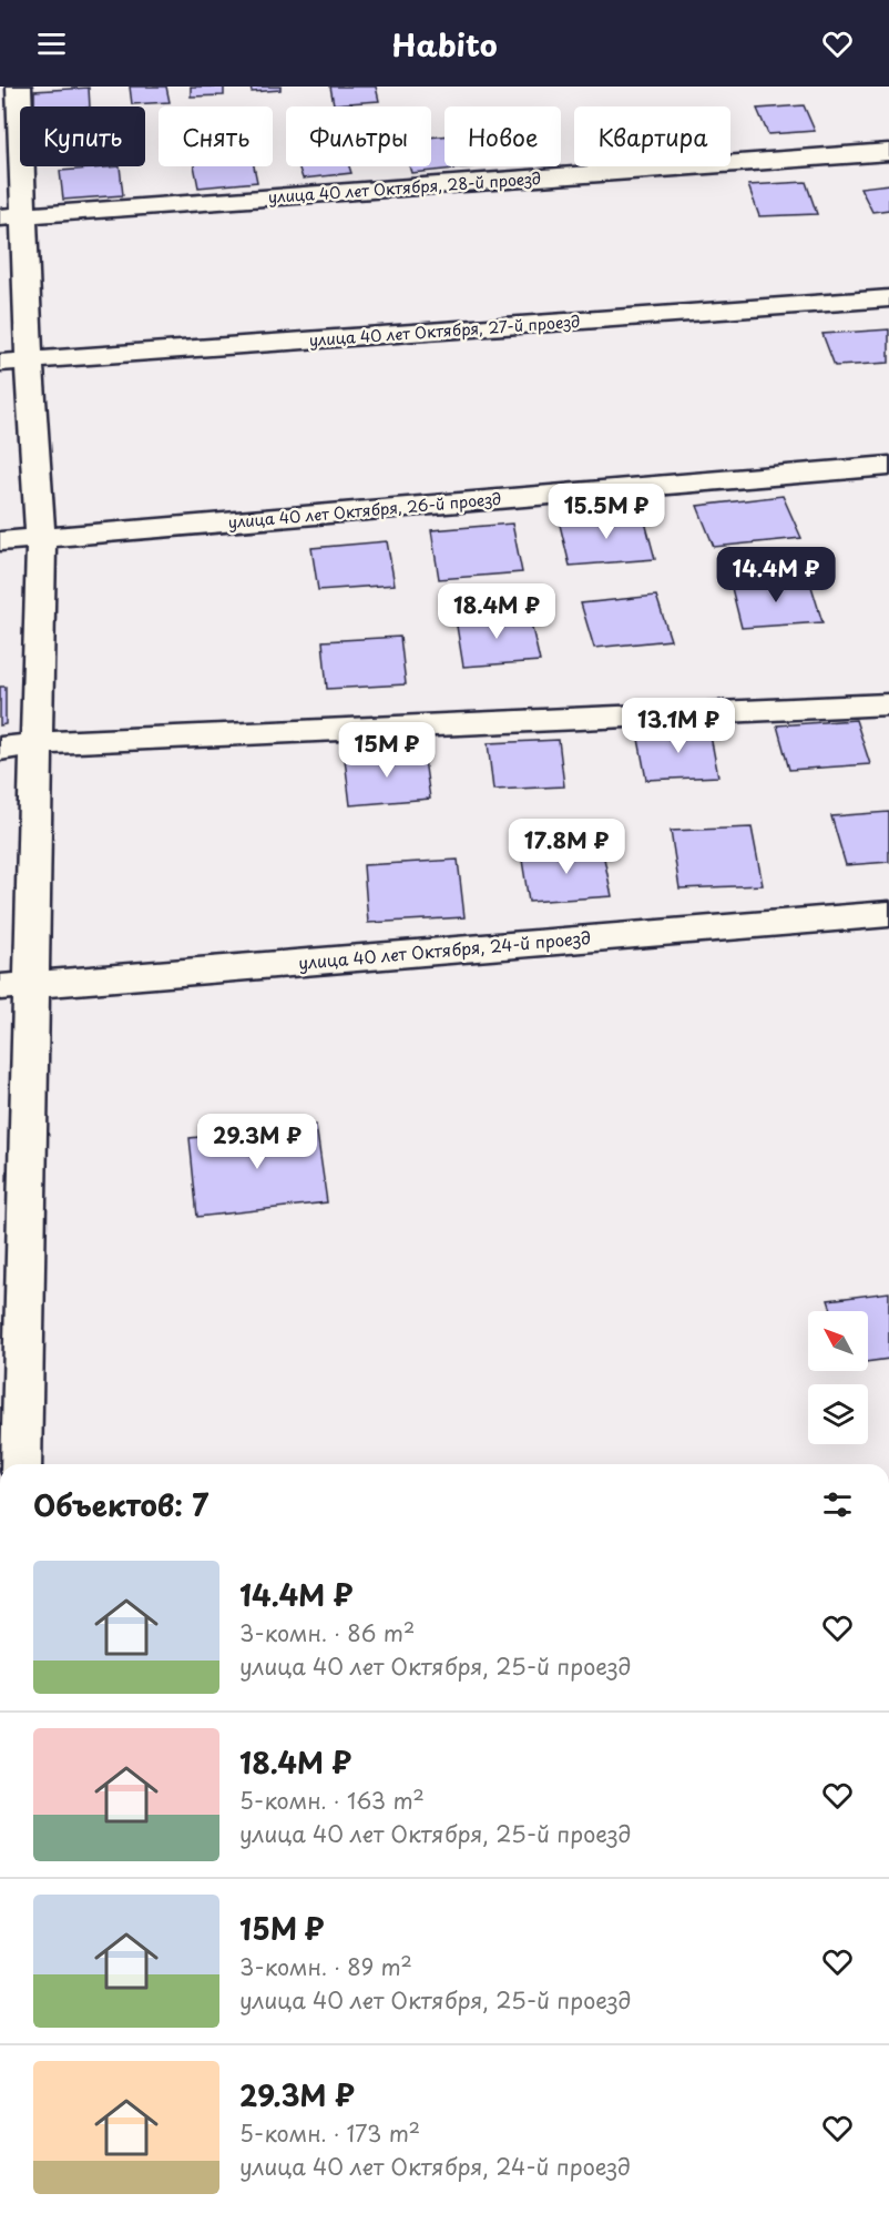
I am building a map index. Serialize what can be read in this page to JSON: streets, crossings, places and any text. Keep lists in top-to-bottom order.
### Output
{
  "streets": {
    "street": [
      "улица 40 лет Октября, 28-й проезд",
      "улица 40 лет Октября, 27-й проезд",
      "улица 40 лет Октября, 26-й проезд",
      "улица 40 лет Октября, 24-й проезд"
    ]
  },
  "north": "top left",
  "page": {
    "header": "Habito",
    "chip": [
      "Купить",
      "Снять",
      "Фильтры",
      "Новое",
      "Квартира"
    ],
    "price": [
      "15.5M ₽",
      "14.4M ₽",
      "18.4M ₽",
      "13.1M ₽",
      "15M ₽",
      "17.8M ₽",
      "29.3M ₽"
    ],
    "heading": "Объектов: 7",
    "list": [
      {
        "name": "14.4M ₽",
        "note": "3-комн. · 86 m² · улица 40 лет Октября, 25-й проезд"
      },
      {
        "name": "18.4M ₽",
        "note": "5-комн. · 163 m² · улица 40 лет Октября, 25-й проезд"
      },
      {
        "name": "15M ₽",
        "note": "3-комн. · 89 m² · улица 40 лет Октября, 25-й проезд"
      },
      {
        "name": "29.3M ₽",
        "note": "5-комн. · 173 m² · улица 40 лет Октября, 24-й проезд"
      }
    ]
  }
}
